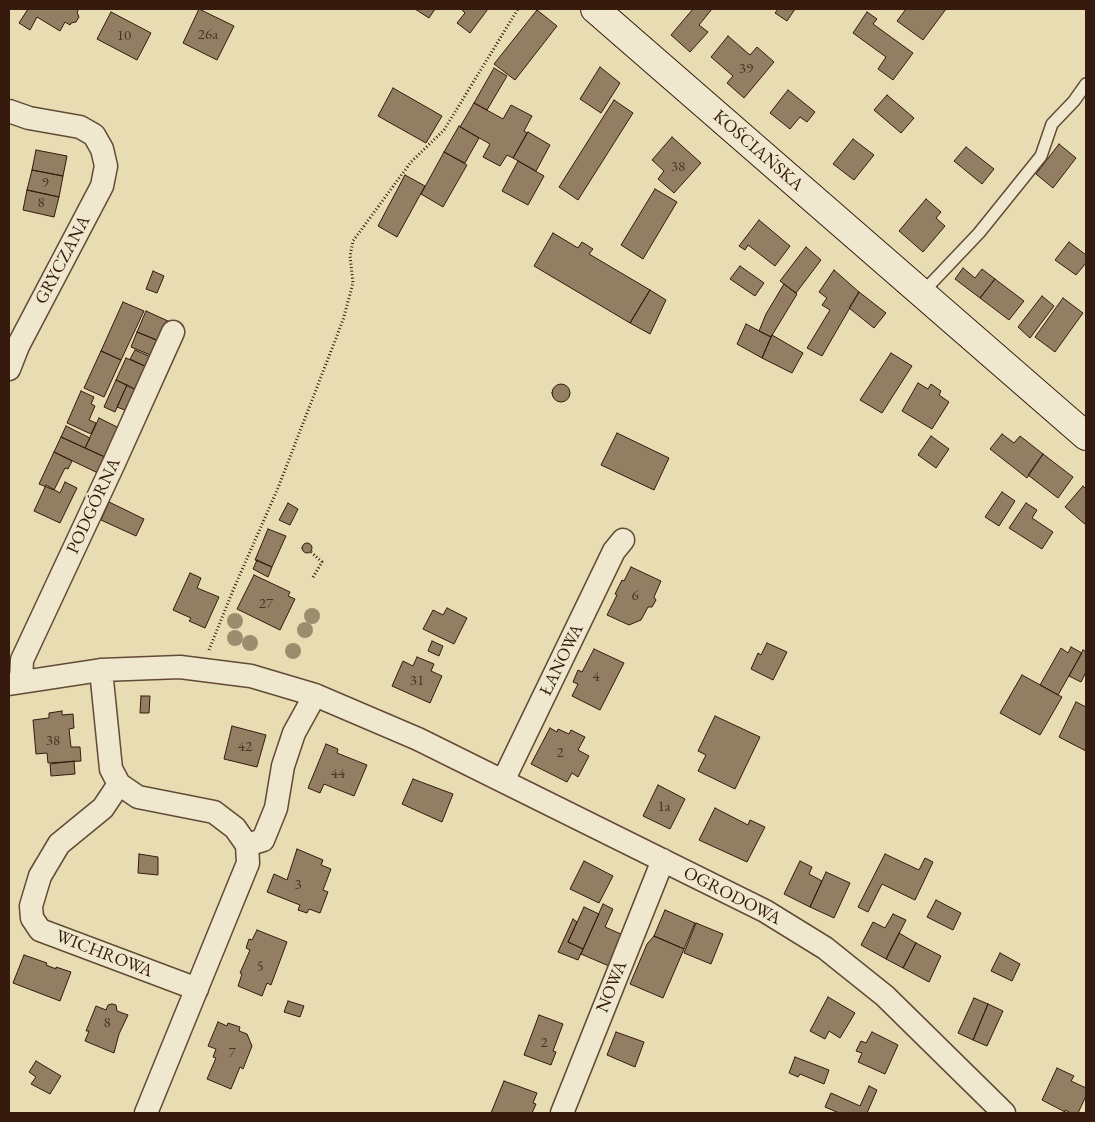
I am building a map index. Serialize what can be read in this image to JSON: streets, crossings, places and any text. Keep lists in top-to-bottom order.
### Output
{
  "streets": {
    "main road": ["KOŚCIAŃSKA"],
    "street": [
      "GRYCZANA",
      "PODGÓRNA",
      "ŁANOWA",
      "OGRODOWA",
      "WICHROWA",
      "NOWA"
    ]
  },
  "crossings": [
    ["PODGÓRNA", "OGRODOWA"],
    ["ŁANOWA", "OGRODOWA"],
    ["OGRODOWA", "NOWA"]
  ],
  "house_numbers": [
    "26a",
    "10",
    "39",
    "38",
    "9",
    "8",
    "6",
    "27",
    "4",
    "31",
    "38",
    "42",
    "2",
    "44",
    "1a",
    "3",
    "5",
    "8",
    "2",
    "7"
  ]
}
